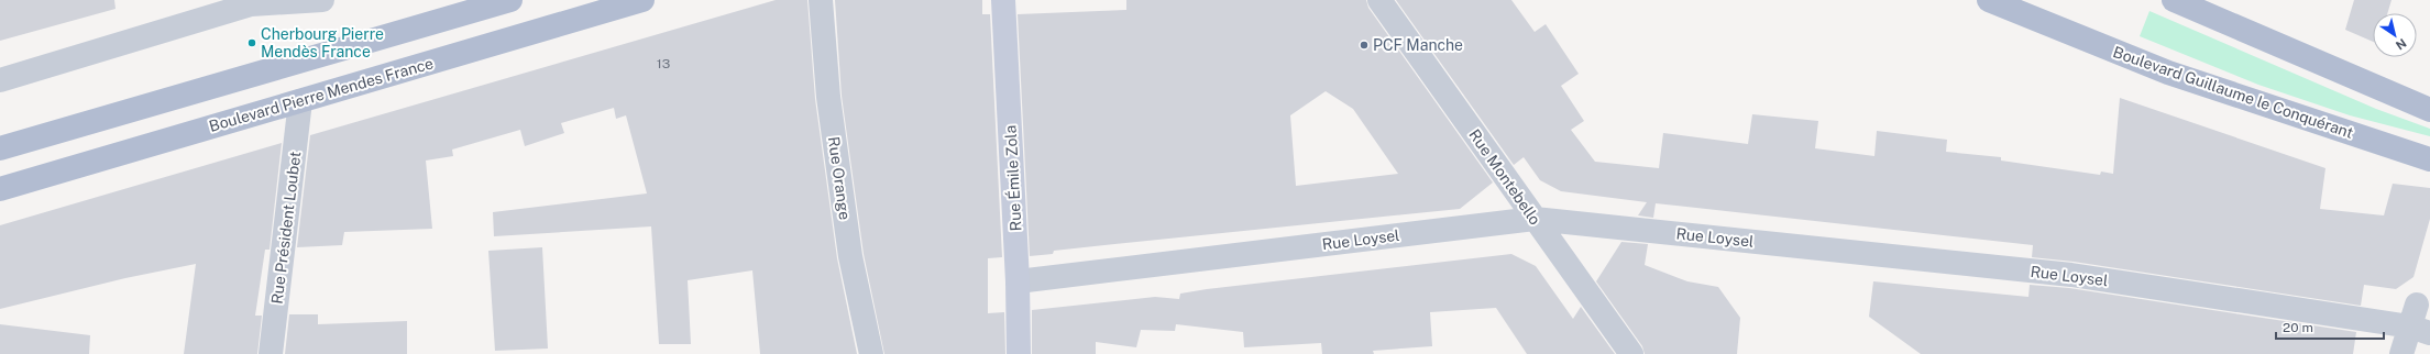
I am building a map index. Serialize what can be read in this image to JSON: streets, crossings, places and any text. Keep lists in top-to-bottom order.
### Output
{
  "streets": {
    "main road": ["Boulevard Guillaume le Conquérant", "Boulevard Pierre Mendes France"],
    "street": [
      "Rue Montebello",
      "Rue Orange",
      "Rue Émile Zola",
      "Rue Président Loubet",
      "Rue Loysel"
    ]
  },
  "crossings": [
    ["Boulevard Pierre Mendes France", "Rue Président Loubet"],
    ["Rue Montebello", "Rue Loysel"],
    ["Rue Émile Zola", "Rue Loysel"]
  ],
  "places": ["Cherbourg Pierre Mendès France", "PCF Manche"],
  "house_numbers": ["13"],
  "scale_bar": "20 m",
  "north": "bottom right"
}
